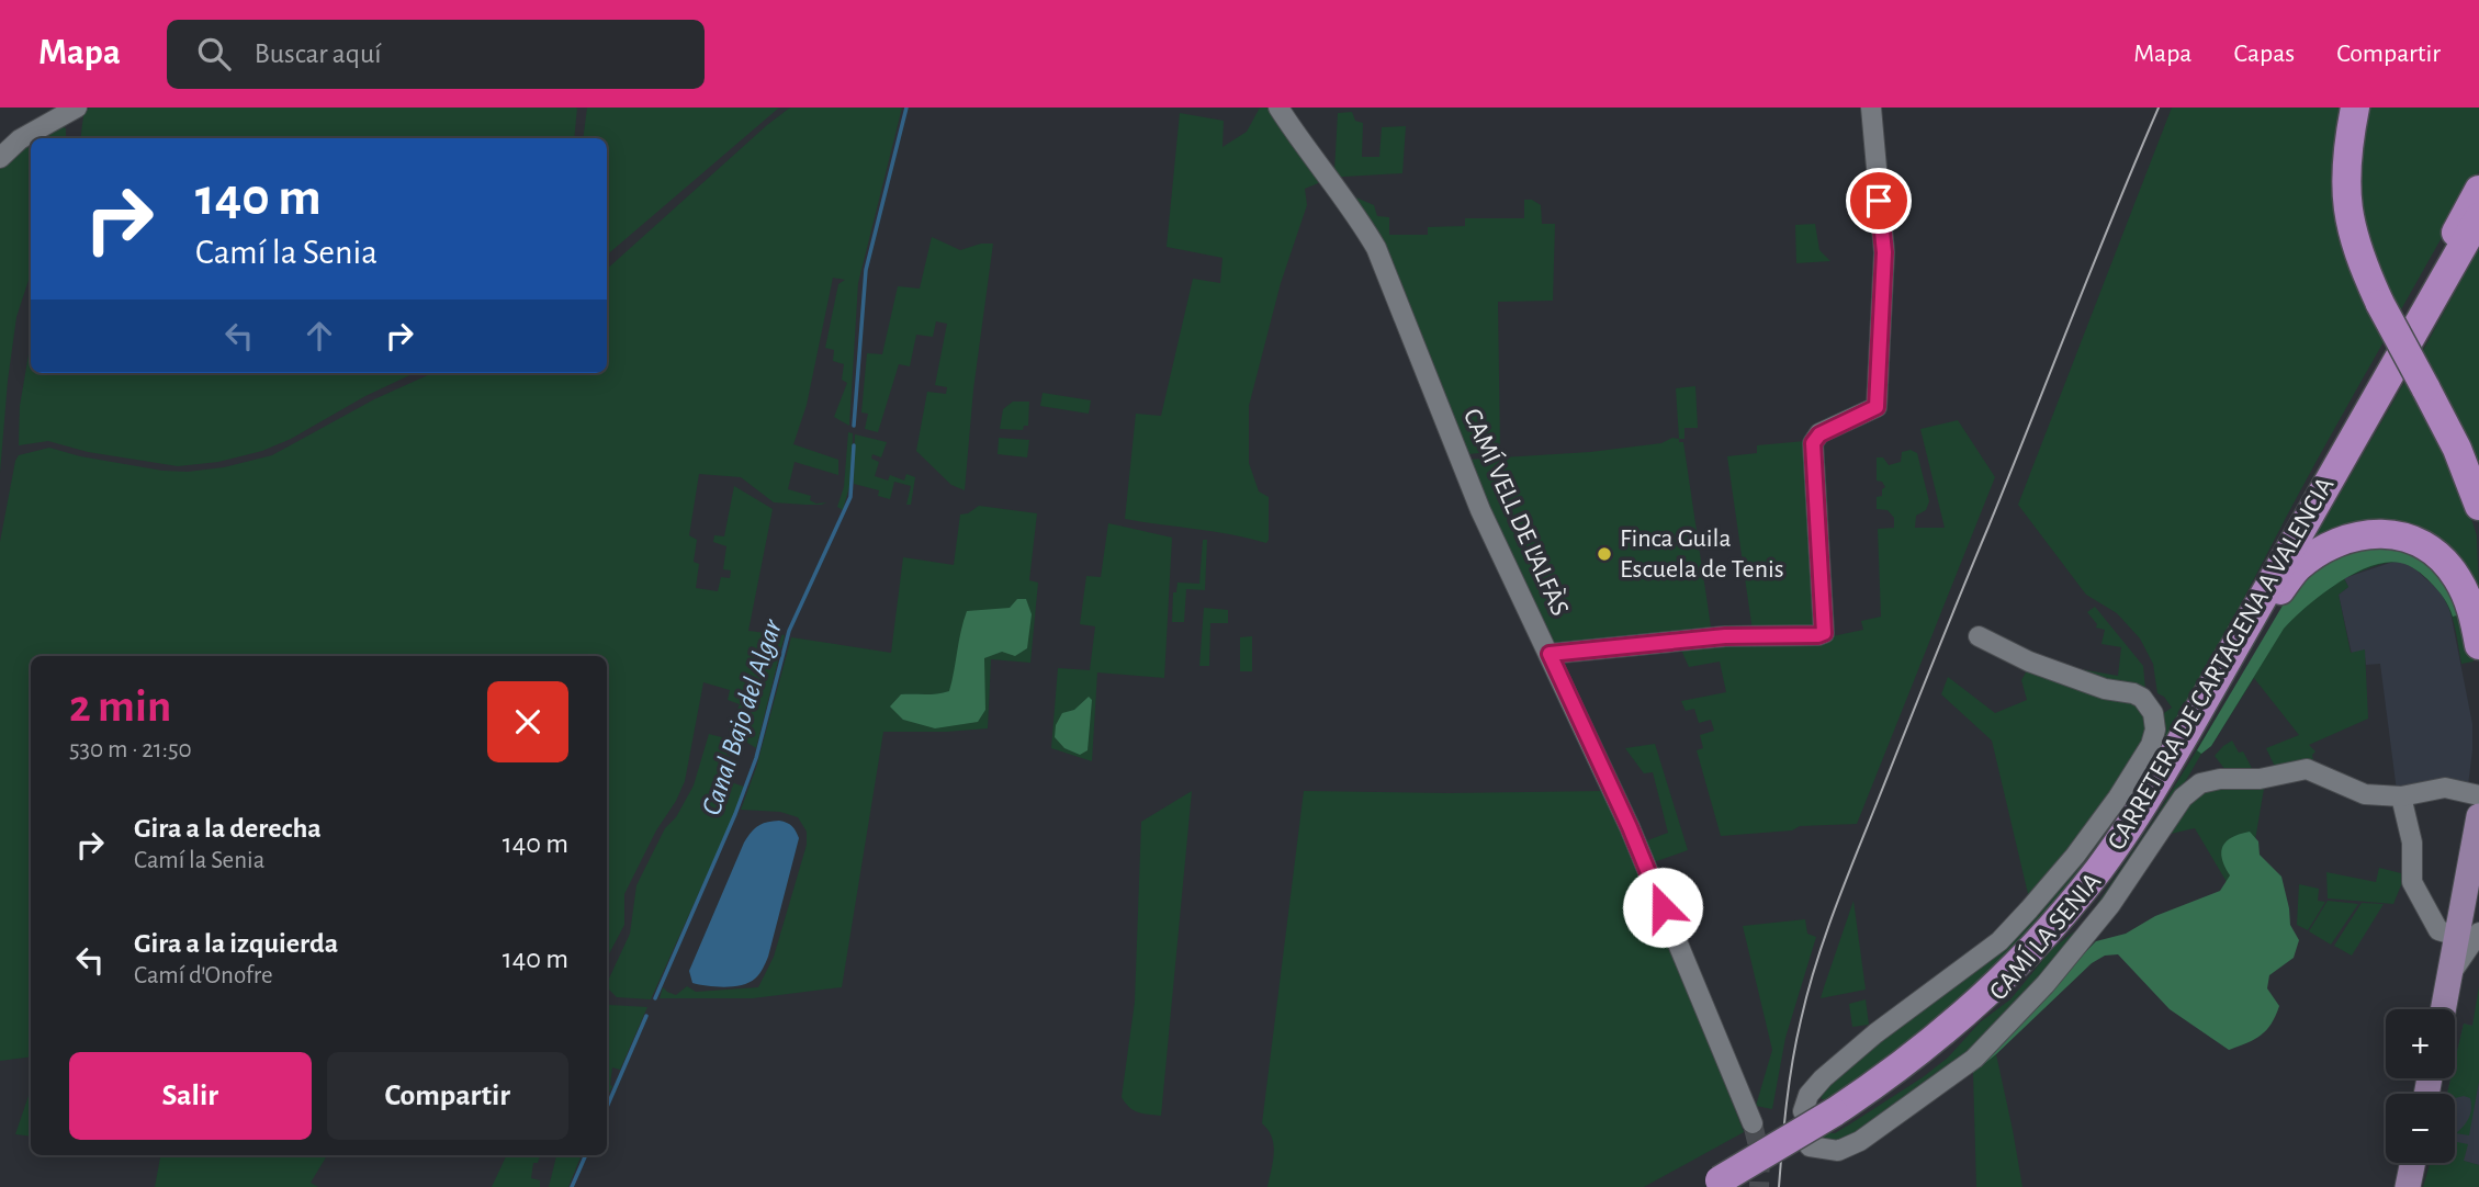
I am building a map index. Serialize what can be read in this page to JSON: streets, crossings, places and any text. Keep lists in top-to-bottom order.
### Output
{
  "streets": {
    "highway": ["CARRETERA DE CARTAGENA A VALENCIA"],
    "street": ["CAMÍ VELL DE L'ALFÀS", "CAMÍ LA SENIA"]
  },
  "water": ["Canal Bajo del Algar"],
  "places": ["Finca Guila Escuela de Tenis"],
  "page": {
    "header": "Mapa",
    "search": "Buscar aquí",
    "nav": ["Mapa", "Capas", "Compartir"],
    "turn": ["140 m", "Camí la Senia"],
    "heading": ["2 min", "530 m · 21:50"],
    "list": [
      {
        "name": "Gira a la derecha",
        "note": "Camí la Senia",
        "value": "140 m"
      },
      {
        "name": "Gira a la izquierda",
        "note": "Camí d'Onofre",
        "value": "140 m"
      }
    ],
    "map_buttons": ["+", "−"],
    "buttons": ["Salir", "Compartir"]
  }
}
